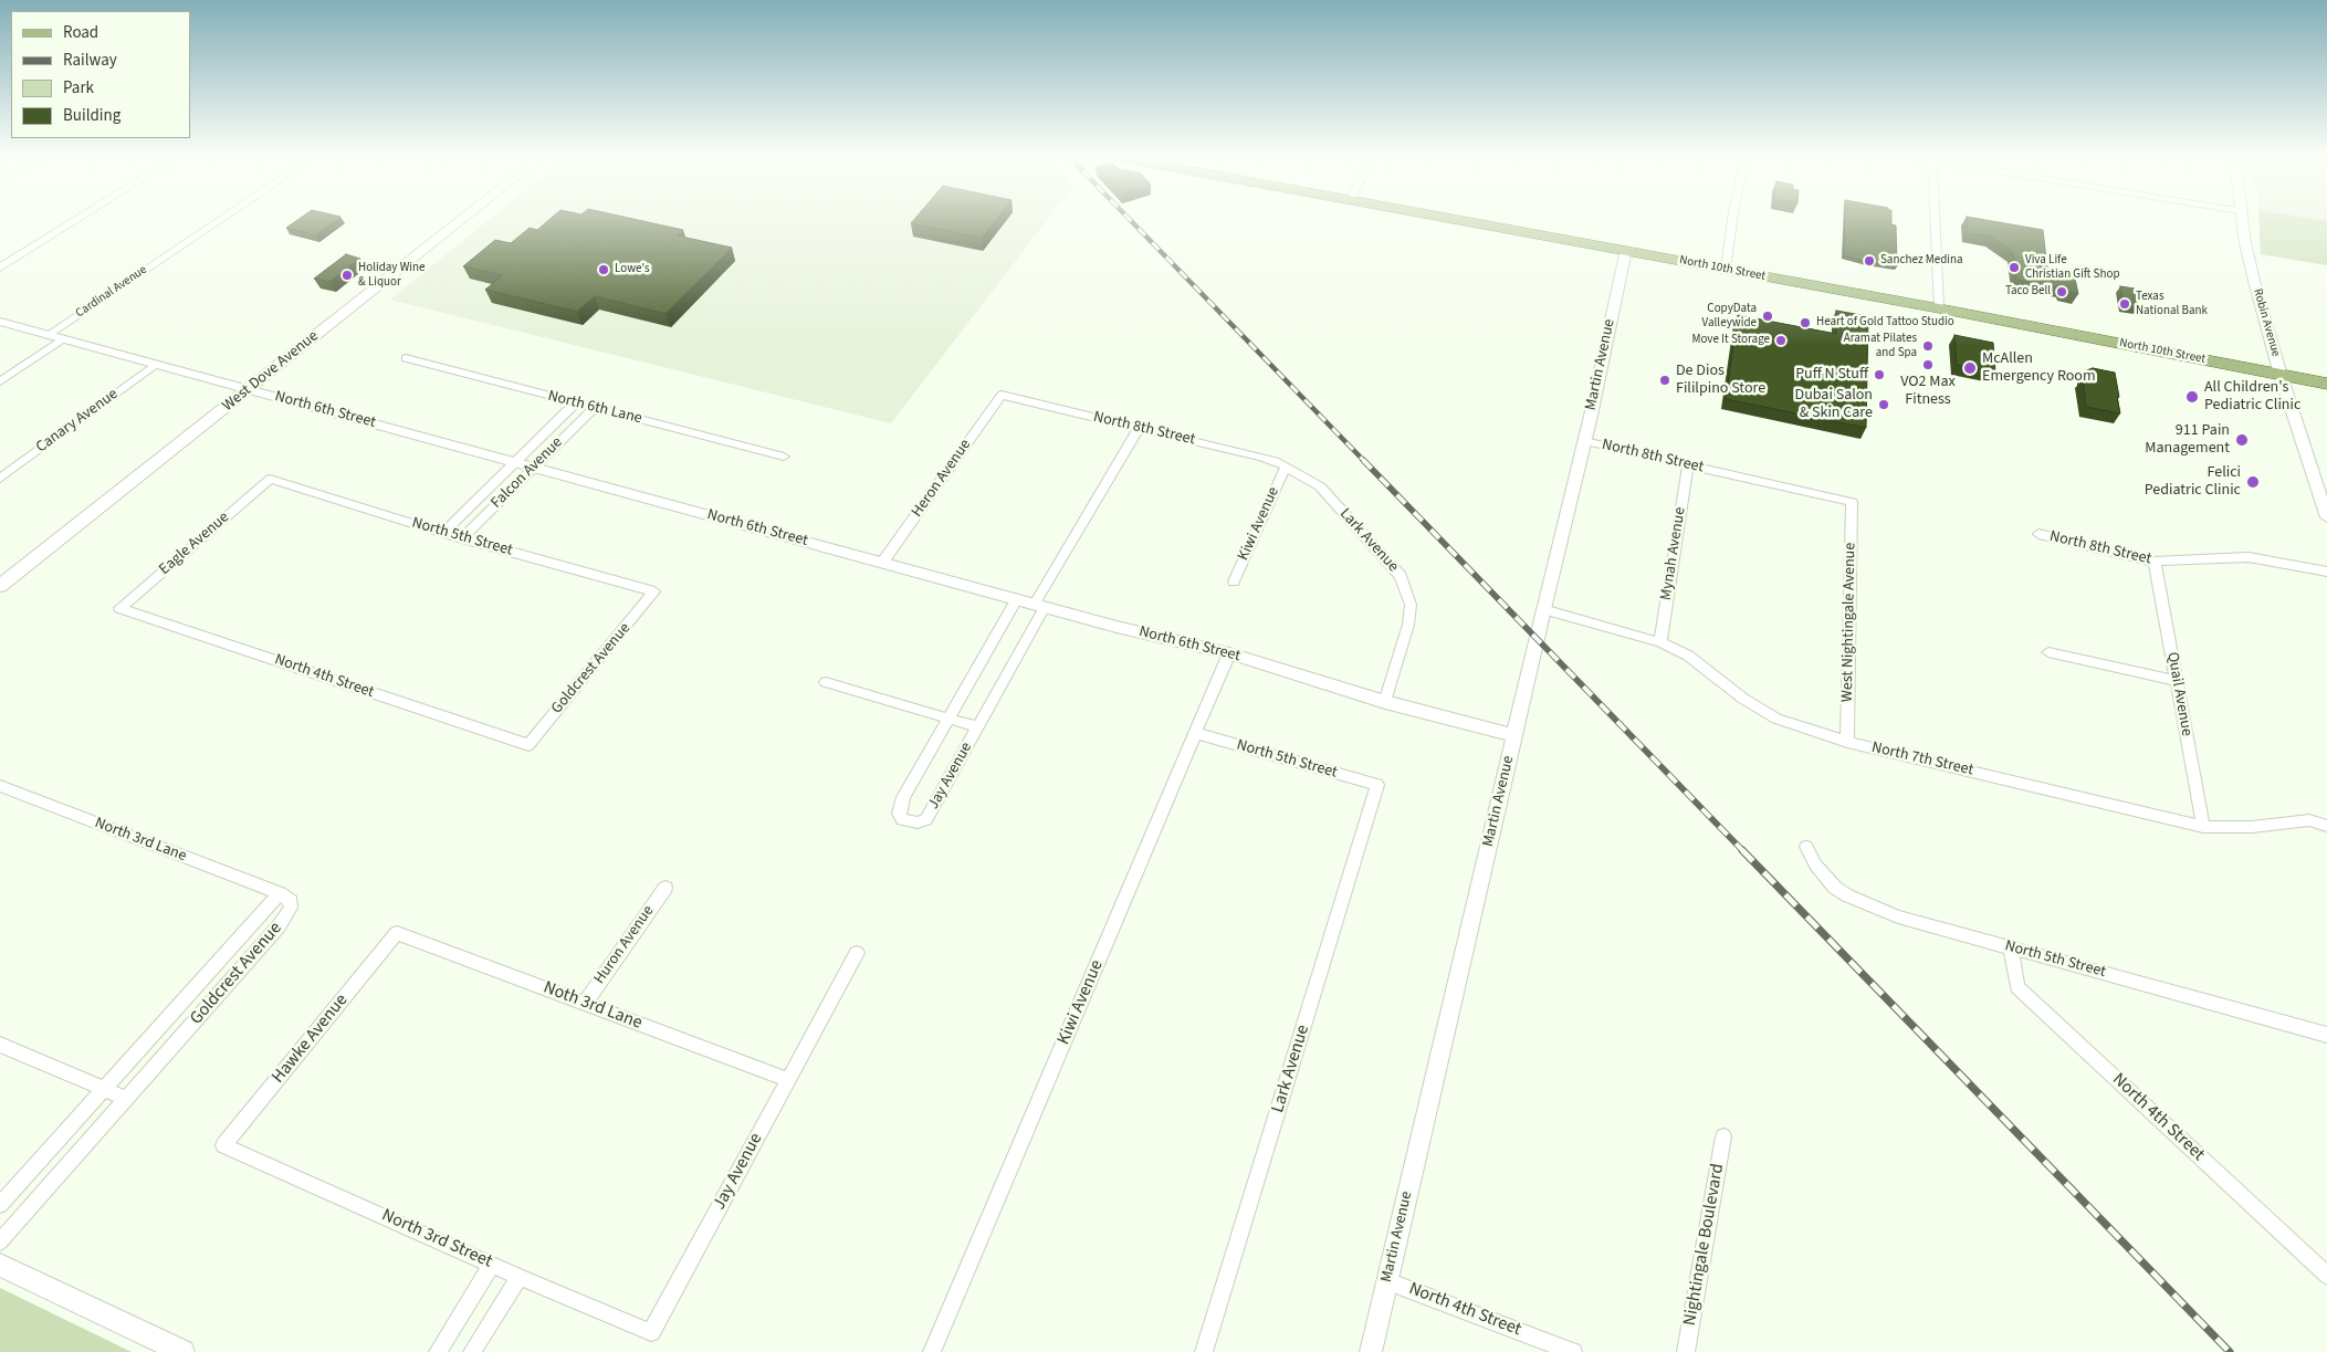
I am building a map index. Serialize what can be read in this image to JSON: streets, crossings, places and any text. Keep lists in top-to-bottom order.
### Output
{
  "streets": {
    "main road": ["North 10th Street", "West Dove Avenue"],
    "street": [
      "Cardinal Avenue",
      "Robin Avenue",
      "Martin Avenue",
      "North 6th Lane",
      "North 6th Street",
      "Canary Avenue",
      "North 8th Street",
      "Falcon Avenue",
      "Heron Avenue",
      "Kiwi Avenue",
      "North 5th Street",
      "Lark Avenue",
      "Eagle Avenue",
      "Mynah Avenue",
      "West Nightingale Avenue",
      "Goldcrest Avenue",
      "North 4th Street",
      "Quail Avenue",
      "North 7th Street",
      "Jay Avenue",
      "North 3rd Lane",
      "Huron Avenue",
      "Noth 3rd Lane",
      "Hawke Avenue",
      "North 3rd Street",
      "Nightingale Boulevard"
    ]
  },
  "crossings": [
    ["North 10th Street", "Robin Avenue"],
    ["North 10th Street", "Martin Avenue"],
    ["Cardinal Avenue", "North 6th Street"],
    ["Martin Avenue", "North 6th Street"],
    ["Martin Avenue", "North 8th Street"],
    ["Martin Avenue", "North 4th Street"],
    ["Martin Avenue", "North 7th Street"],
    ["West Dove Avenue", "North 6th Street"],
    ["North 6th Lane", "Falcon Avenue"],
    ["North 6th Street", "Canary Avenue"],
    ["North 6th Street", "Falcon Avenue"],
    ["North 6th Street", "Heron Avenue"],
    ["North 6th Street", "Kiwi Avenue"],
    ["North 6th Street", "Lark Avenue"],
    ["North 6th Street", "Jay Avenue"],
    ["North 8th Street", "Heron Avenue"],
    ["North 8th Street", "Kiwi Avenue"],
    ["North 8th Street", "Lark Avenue"],
    ["North 8th Street", "Mynah Avenue"],
    ["North 8th Street", "West Nightingale Avenue"],
    ["North 8th Street", "Quail Avenue"],
    ["North 8th Street", "Jay Avenue"],
    ["Falcon Avenue", "North 5th Street"],
    ["Kiwi Avenue", "North 5th Street"],
    ["Kiwi Avenue", "Lark Avenue"],
    ["North 5th Street", "Lark Avenue"],
    ["North 5th Street", "Eagle Avenue"],
    ["North 5th Street", "Goldcrest Avenue"],
    ["North 5th Street", "North 4th Street"],
    ["Eagle Avenue", "North 4th Street"],
    ["Mynah Avenue", "North 7th Street"],
    ["West Nightingale Avenue", "North 7th Street"],
    ["Goldcrest Avenue", "North 4th Street"],
    ["Goldcrest Avenue", "North 3rd Lane"],
    ["Quail Avenue", "North 7th Street"],
    ["Jay Avenue", "Noth 3rd Lane"],
    ["Jay Avenue", "North 3rd Street"],
    ["Huron Avenue", "Noth 3rd Lane"],
    ["Noth 3rd Lane", "Hawke Avenue"],
    ["Hawke Avenue", "North 3rd Street"]
  ],
  "places": [
    "Sanchez Medina",
    "Viva Life Christian Gift Shop",
    "Lowe's",
    "Holiday Wine & Liquor",
    "Taco Bell",
    "Texas National Bank",
    "CopyData Valleywide",
    "Heart of Gold Tattoo Studio",
    "Move It Storage",
    "Aramat Pilates and Spa",
    "VO2 Max Fitness",
    "McAllen Emergency Room",
    "Puff N Stuff",
    "De Dios Fililpino Store",
    "All Children's Pediatric Clinic",
    "Dubai Salon & Skin Care",
    "911 Pain Management",
    "Felici Pediatric Clinic"
  ],
  "legend": [
    "Road",
    "Railway",
    "Park",
    "Building"
  ]
}
